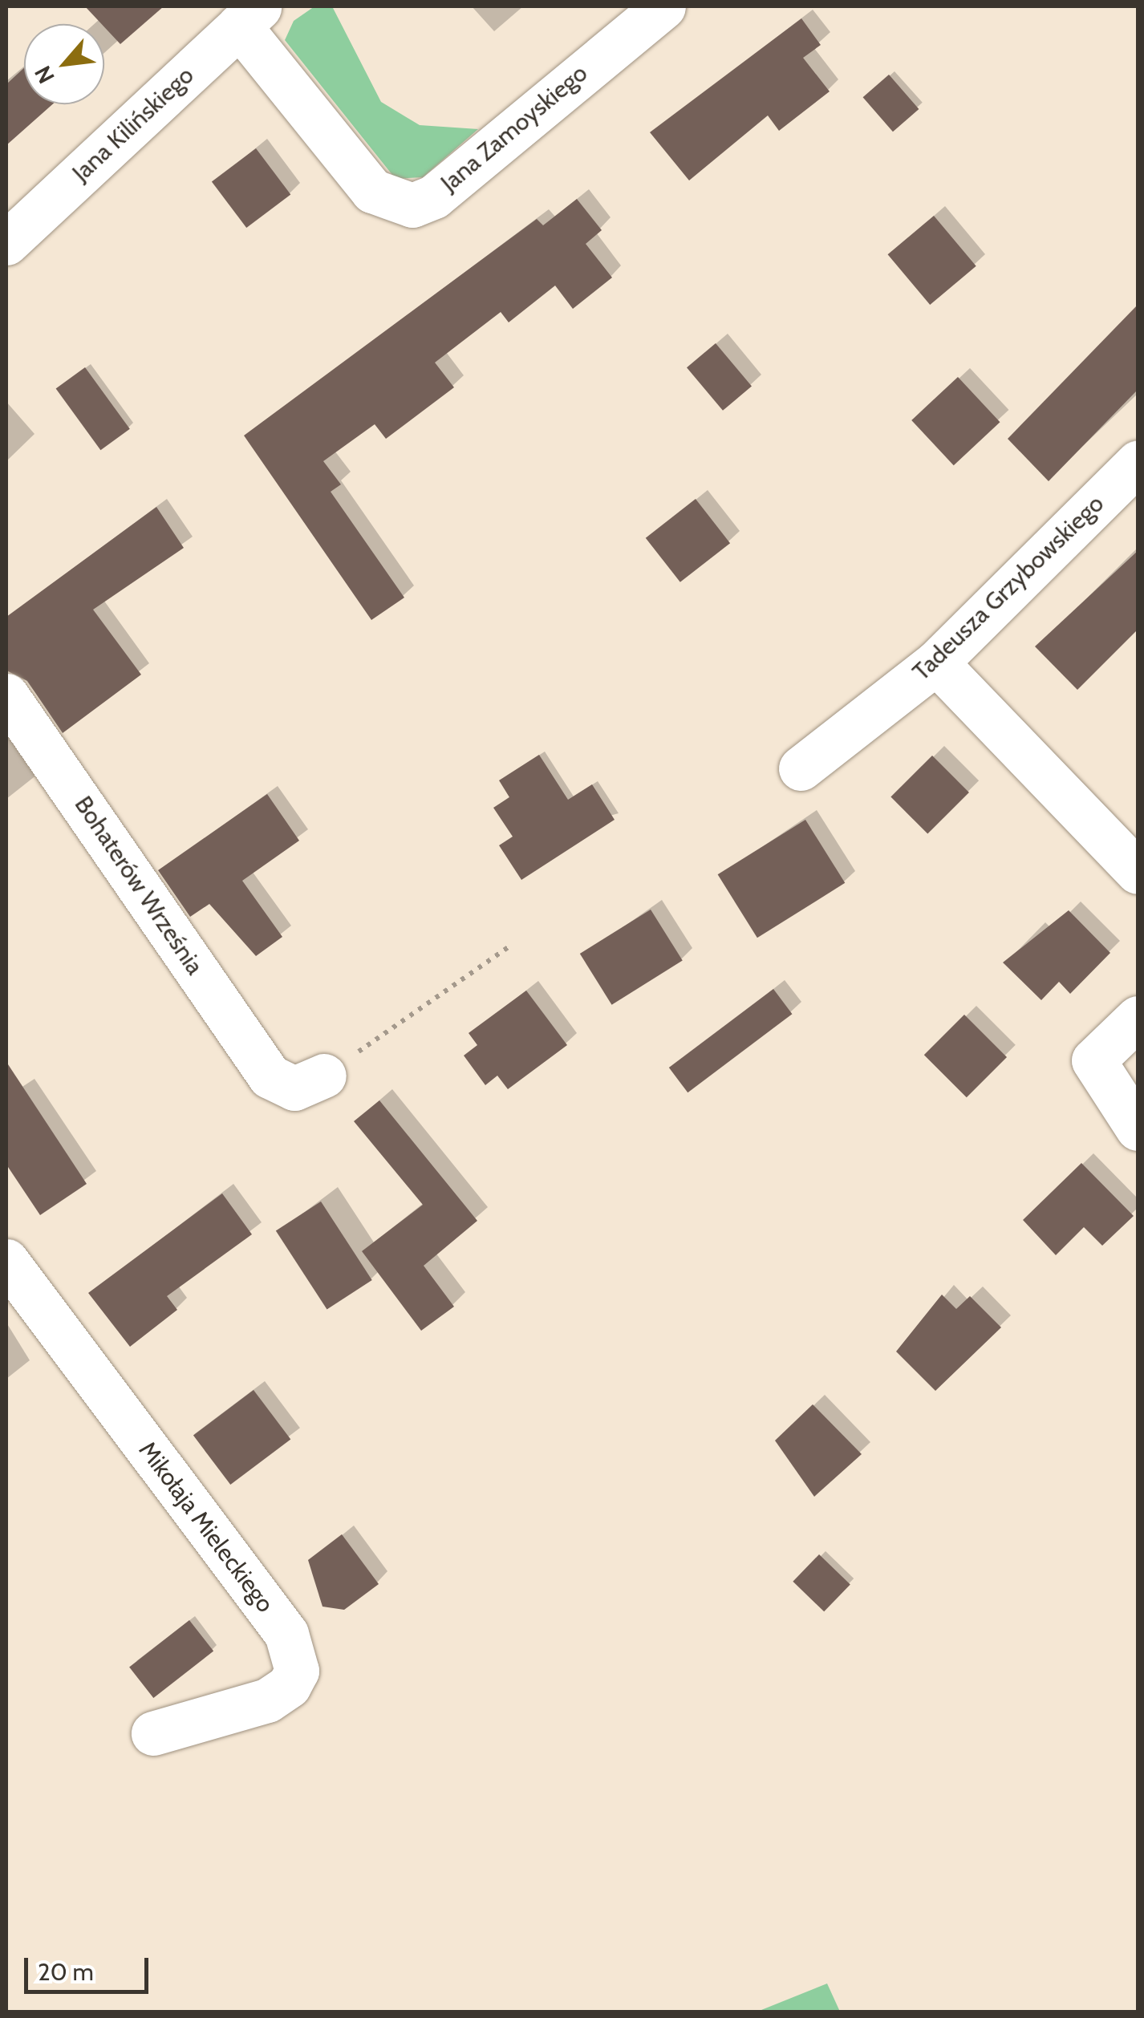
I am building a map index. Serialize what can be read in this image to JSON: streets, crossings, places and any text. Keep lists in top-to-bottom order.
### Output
{
  "streets": {
    "street": [
      "Jana Kilińskiego",
      "Jana Zamoyskiego",
      "Tadeusza Grzybowskiego",
      "Bohaterów Września",
      "Mikołaja Mieleckiego"
    ]
  },
  "crossings": [
    ["Jana Kilińskiego", "Jana Zamoyskiego"]
  ],
  "scale_bar": "20 m",
  "north": "bottom left"
}
